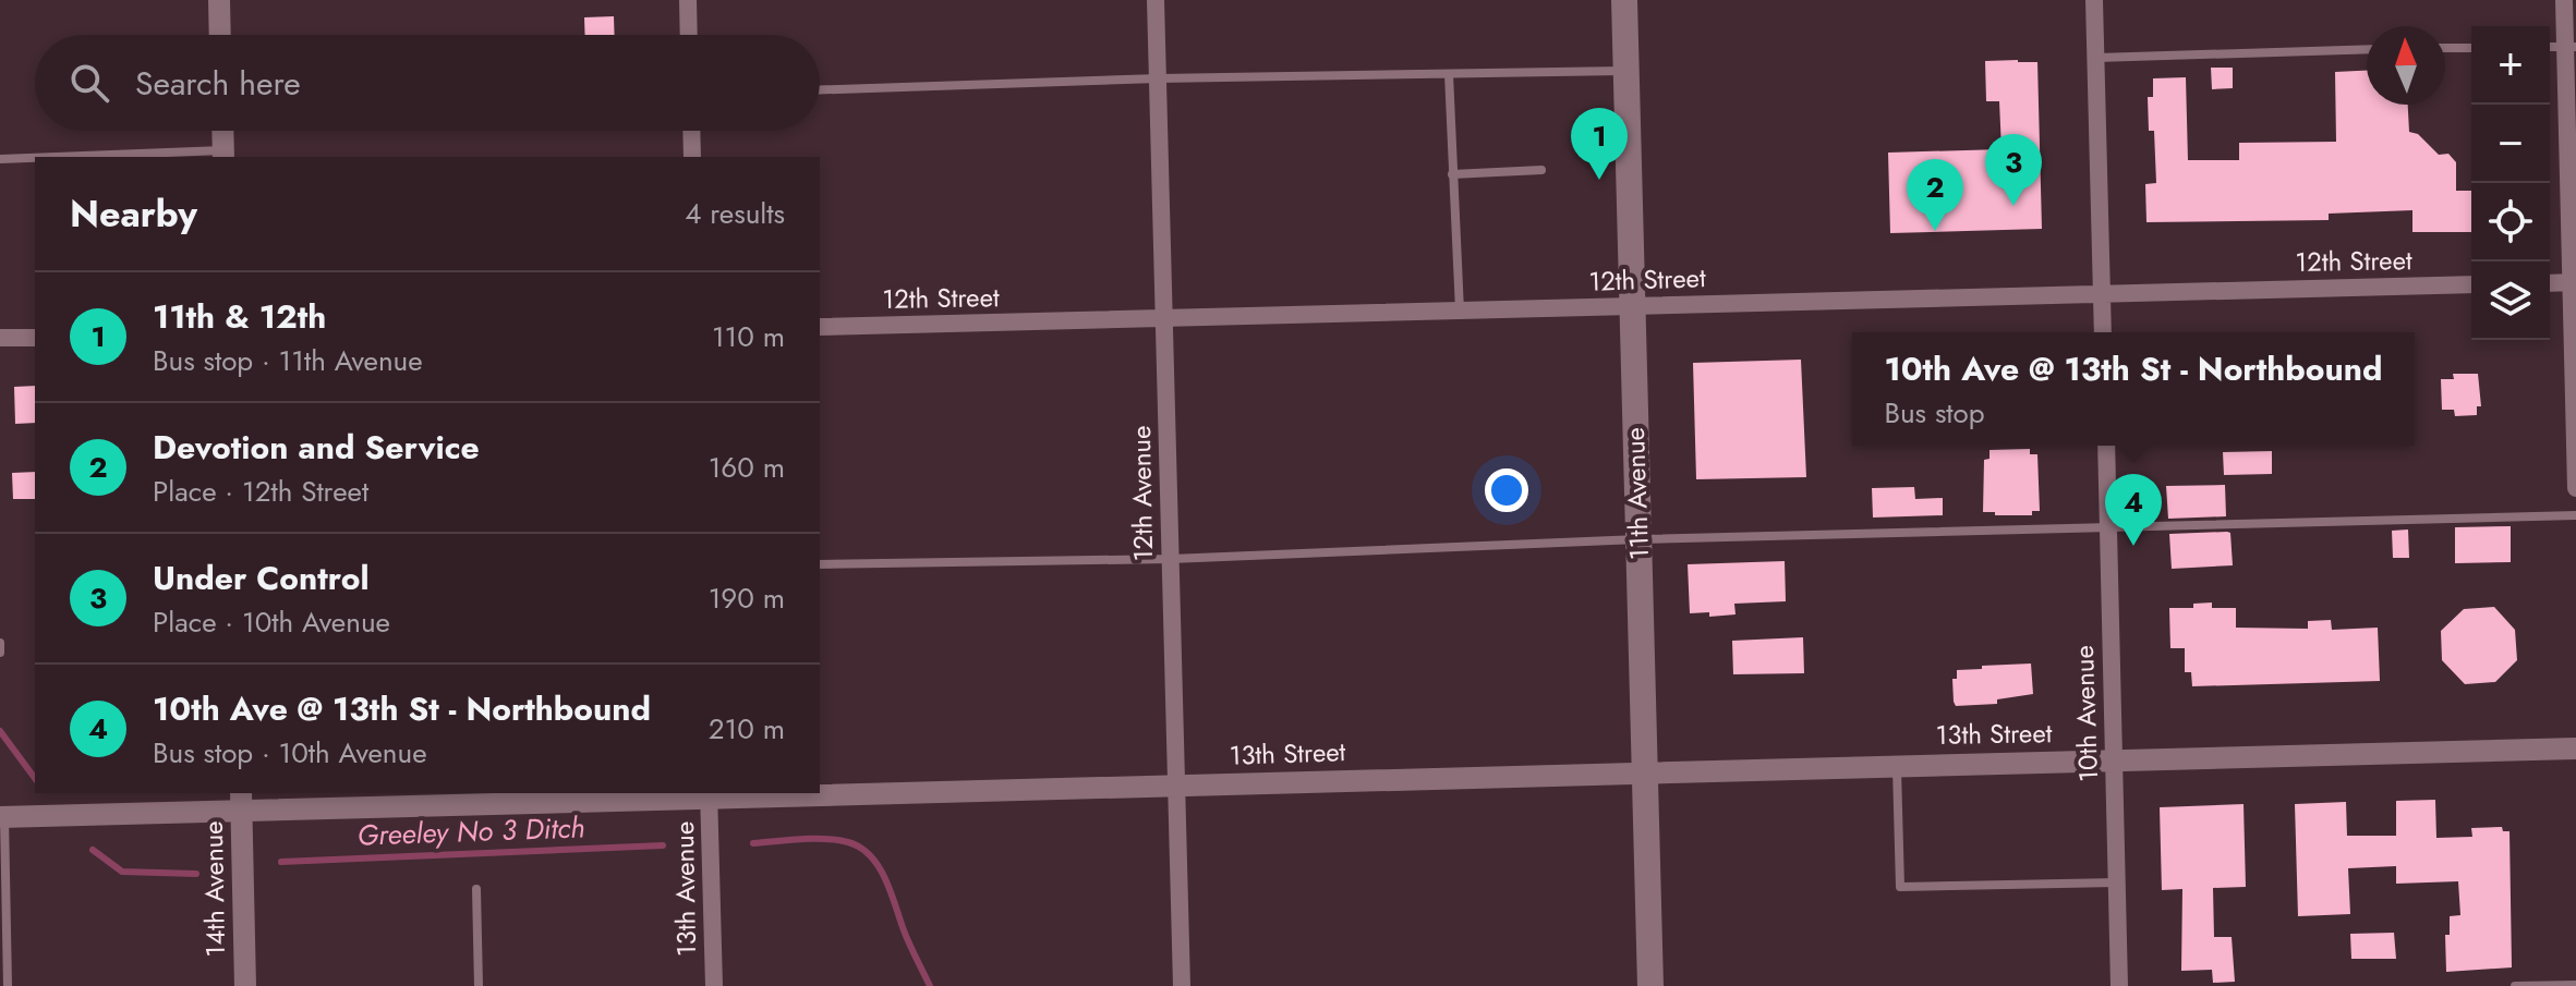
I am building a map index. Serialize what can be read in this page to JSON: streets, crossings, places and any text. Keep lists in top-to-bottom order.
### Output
{
  "streets": {
    "main road": ["11th Avenue"],
    "street": [
      "12th Street",
      "12th Avenue",
      "10th Avenue",
      "13th Street",
      "14th Avenue",
      "13th Avenue"
    ]
  },
  "crossings": [
    ["12th Street", "12th Avenue"],
    ["12th Street", "11th Avenue"],
    ["12th Avenue", "13th Street"],
    ["11th Avenue", "13th Street"],
    ["10th Avenue", "13th Street"],
    ["13th Street", "14th Avenue"],
    ["13th Street", "13th Avenue"]
  ],
  "water": ["Greeley No 3 Ditch"],
  "north": "top",
  "page": {
    "map_buttons": ["+", "−"],
    "search": "Search here",
    "pins": [
      "1",
      "3",
      "2",
      "4"
    ],
    "heading": ["Nearby", "4 results"],
    "list": [
      {
        "mark": "1",
        "name": "11th & 12th",
        "note": "Bus stop · 11th Avenue",
        "value": "110 m"
      },
      {
        "mark": "2",
        "name": "Devotion and Service",
        "note": "Place · 12th Street",
        "value": "160 m"
      },
      {
        "mark": "3",
        "name": "Under Control",
        "note": "Place · 10th Avenue",
        "value": "190 m"
      },
      {
        "mark": "4",
        "name": "10th Ave @ 13th St - Northbound",
        "note": "Bus stop · 10th Avenue",
        "value": "210 m"
      }
    ],
    "popup": ["10th Ave @ 13th St - Northbound", "Bus stop"]
  }
}
